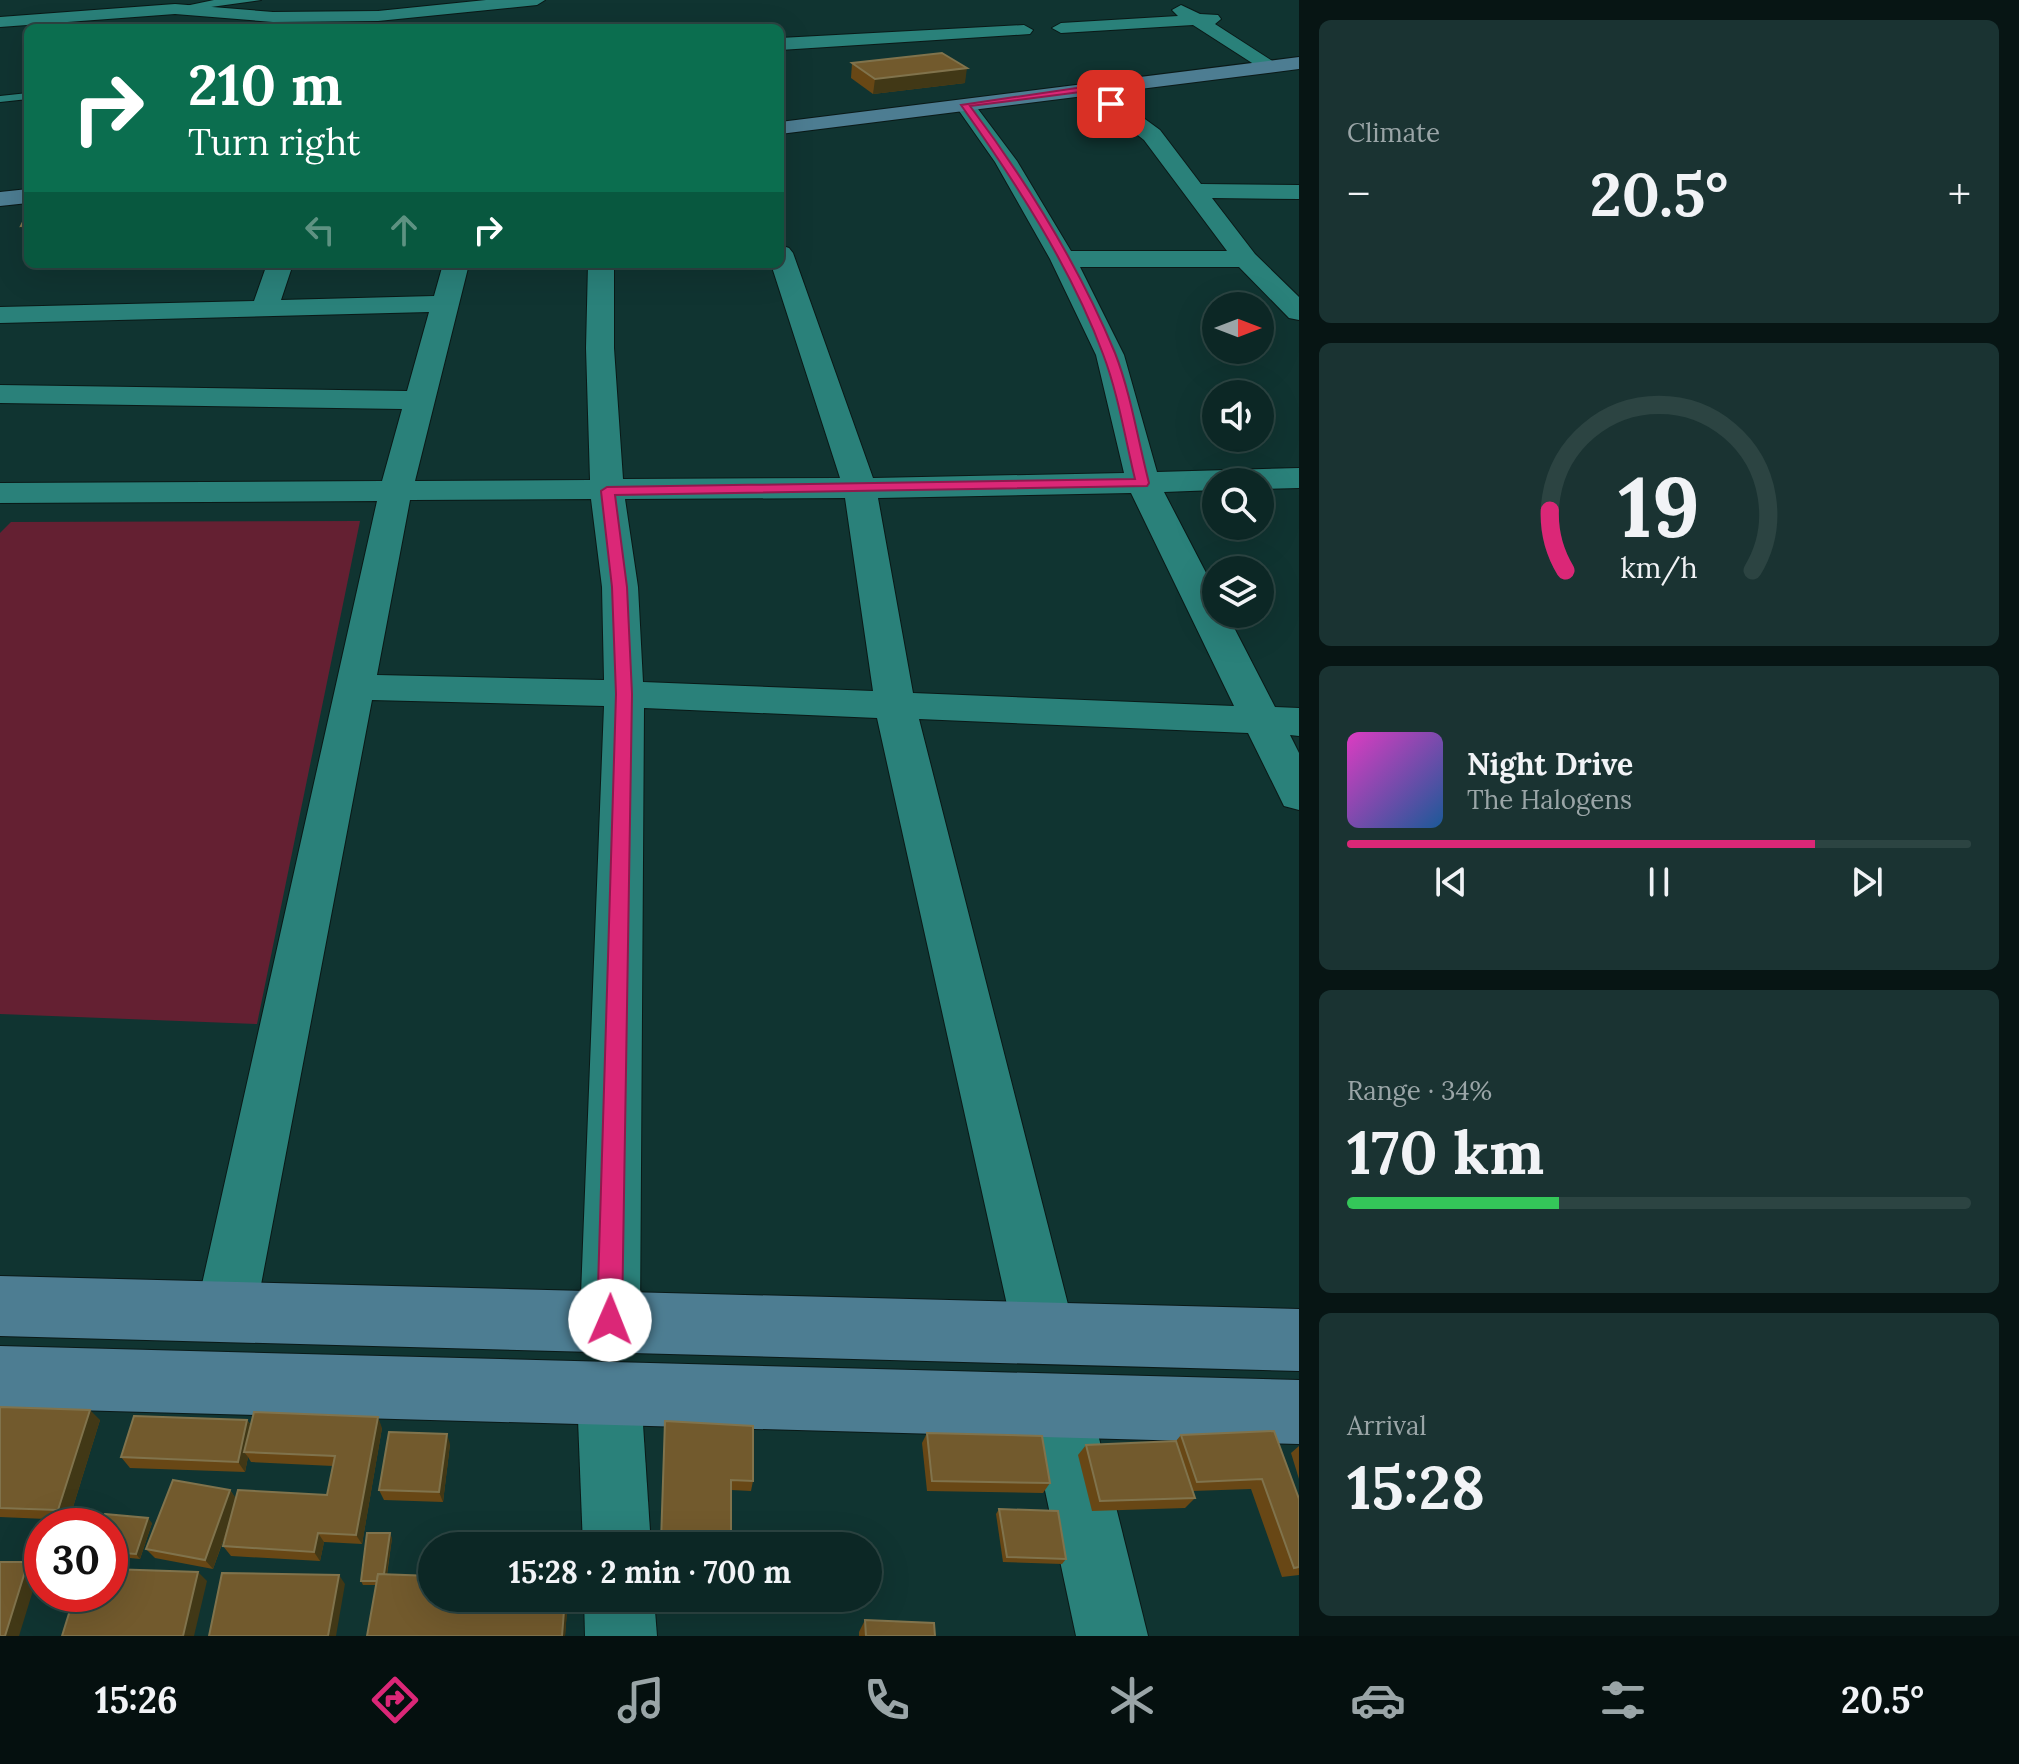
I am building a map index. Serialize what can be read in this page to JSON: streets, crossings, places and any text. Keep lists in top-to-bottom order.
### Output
{
  "north": "right",
  "page": {
    "tile": [
      "Climate",
      ["Range · 34%", "170 km"],
      ["Arrival", "15:28"]
    ],
    "turn": ["210 m", "Turn right"],
    "heat": ["−", "20.5°", "+"],
    "song": ["Night Drive", "The Halogens"],
    "limit": "30",
    "trip": "15:28 · 2 min · 700 m",
    "tabs": ["15:26", "20.5°"],
    "gauge": ["19", "km/h"]
  }
}
